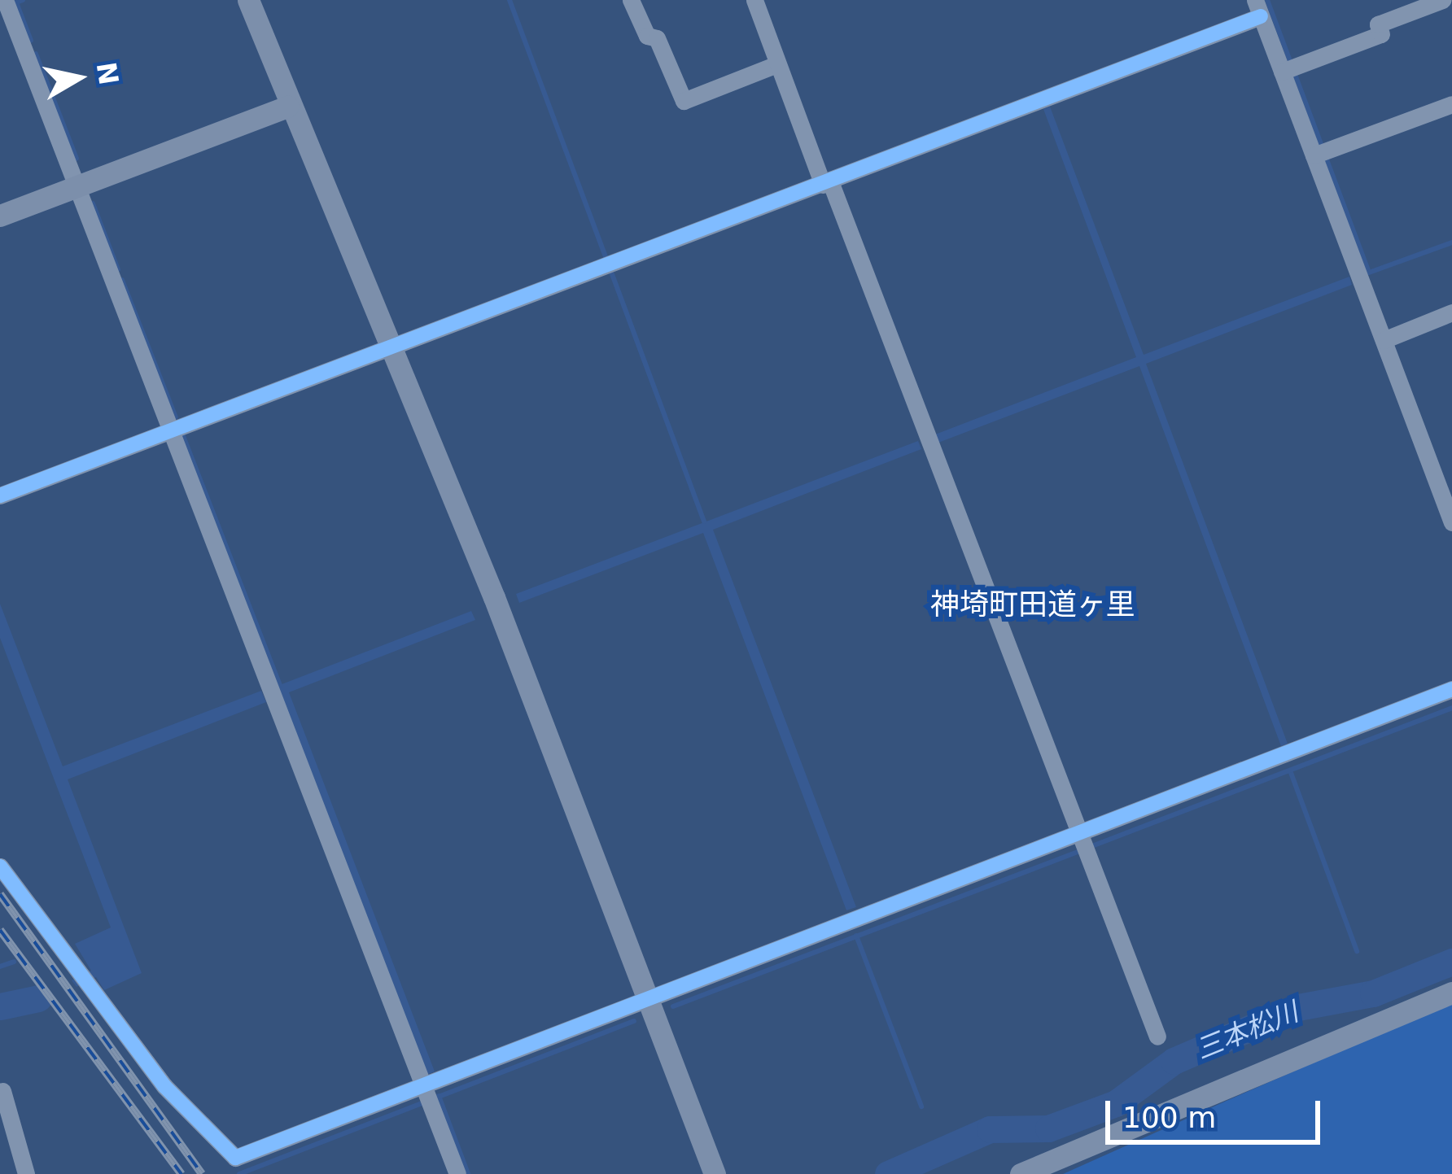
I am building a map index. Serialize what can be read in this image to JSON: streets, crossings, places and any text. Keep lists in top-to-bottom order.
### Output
{
  "districts": ["神埼町田道ヶ里"],
  "water": ["三本松川"],
  "scale_bar": "100 m",
  "north": "right"
}
